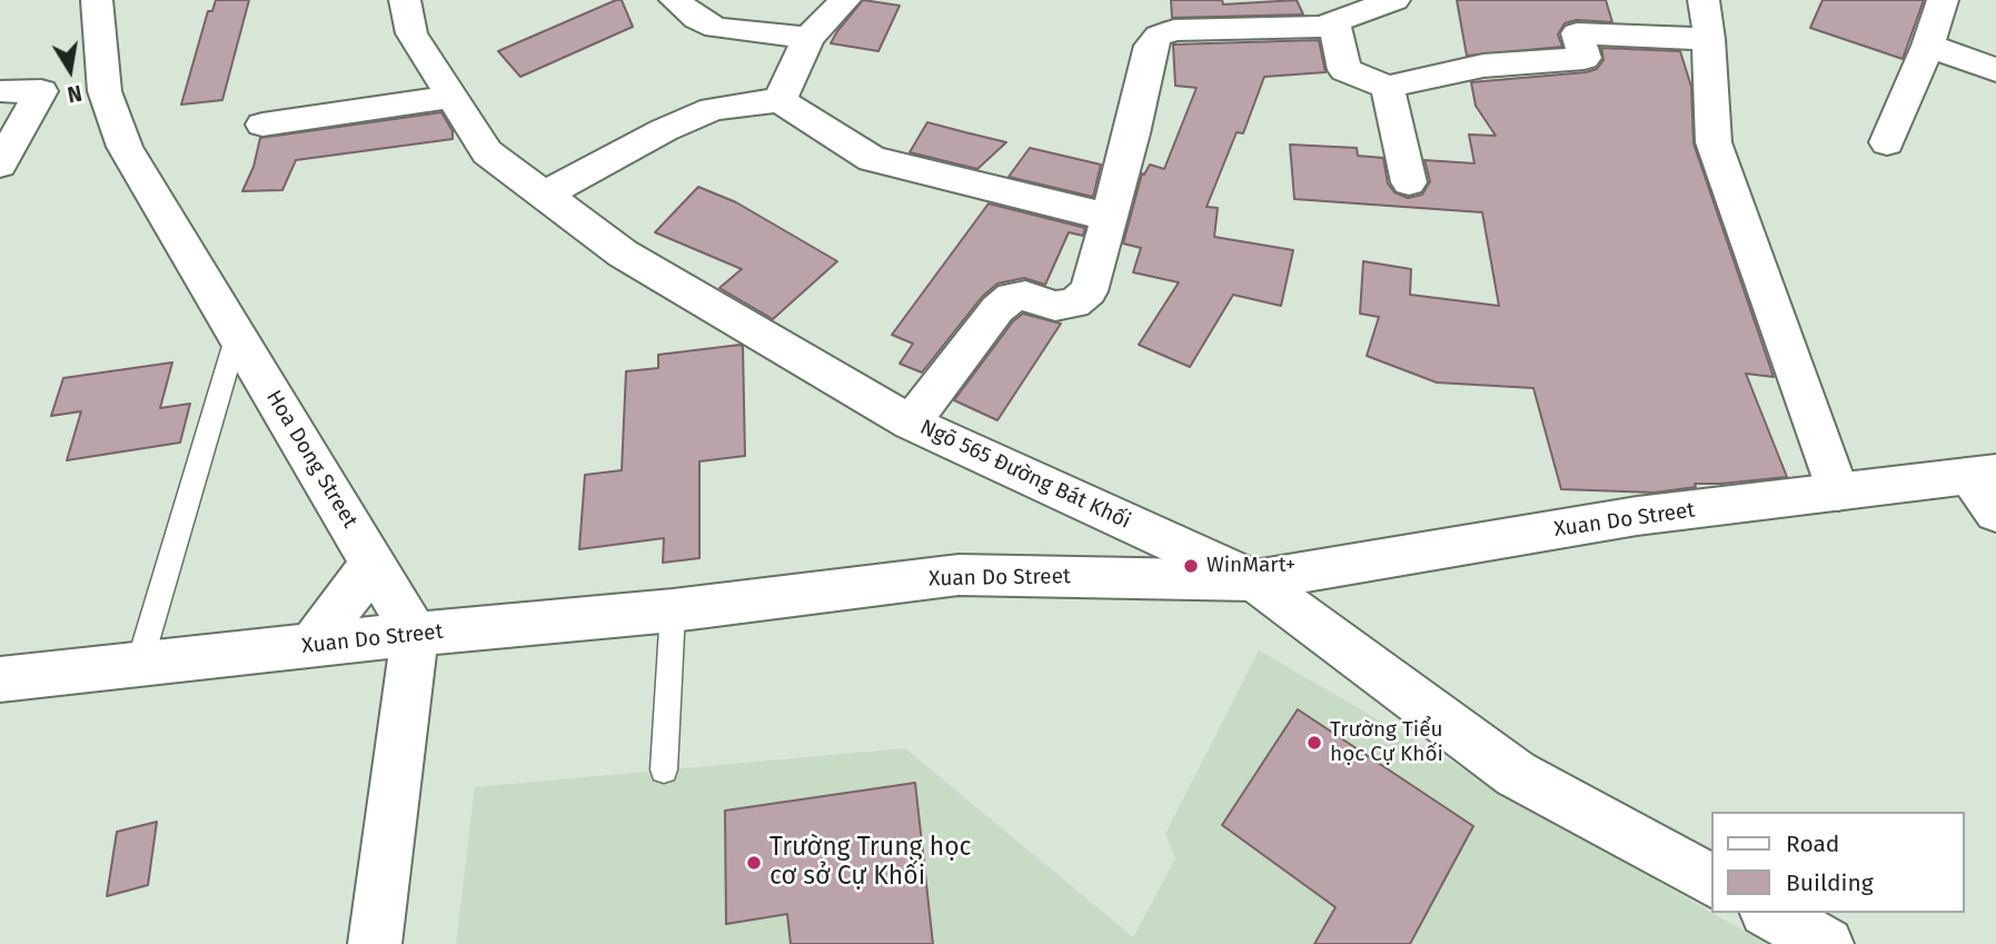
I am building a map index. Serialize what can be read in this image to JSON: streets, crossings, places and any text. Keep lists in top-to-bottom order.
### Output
{
  "streets": {
    "street": ["Hoa Dong Street", "Ngõ 565 Đường Bát Khối", "Xuan Do Street"]
  },
  "crossings": [
    ["Hoa Dong Street", "Xuan Do Street"],
    ["Ngõ 565 Đường Bát Khối", "Xuan Do Street"]
  ],
  "places": ["WinMart+", "Trường Tiểu học Cự Khối", "Trường Trung học cơ sở Cự Khối"],
  "legend": ["Road", "Building"],
  "north": "bottom"
}
